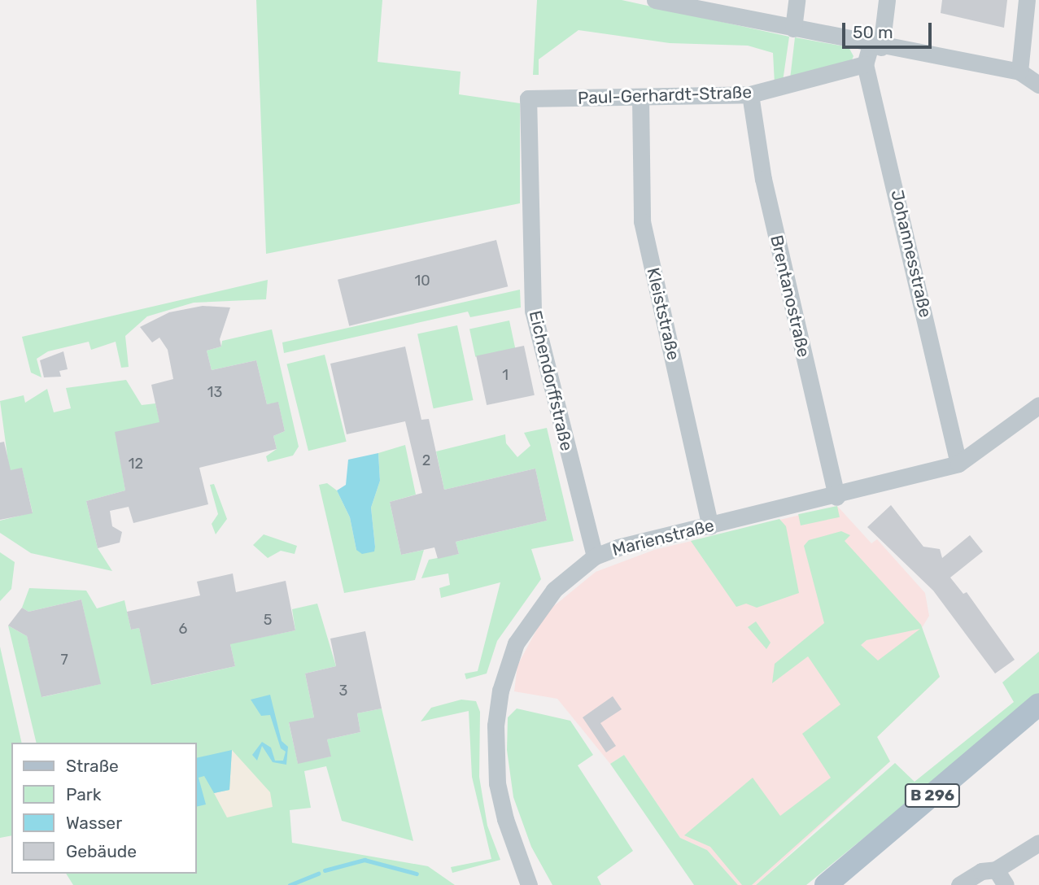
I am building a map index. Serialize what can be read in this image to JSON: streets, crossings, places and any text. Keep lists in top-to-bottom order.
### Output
{
  "streets": {
    "main road": ["B 296"],
    "street": [
      "Paul-Gerhardt-Straße",
      "Johannesstraße",
      "Brentanostraße",
      "Kleiststraße",
      "Eichendorffstraße",
      "Marienstraße"
    ]
  },
  "crossings": [
    ["Paul-Gerhardt-Straße", "Johannesstraße"],
    ["Paul-Gerhardt-Straße", "Brentanostraße"],
    ["Paul-Gerhardt-Straße", "Kleiststraße"],
    ["Paul-Gerhardt-Straße", "Eichendorffstraße"],
    ["Johannesstraße", "Marienstraße"],
    ["Brentanostraße", "Marienstraße"],
    ["Kleiststraße", "Marienstraße"],
    ["Eichendorffstraße", "Marienstraße"]
  ],
  "house_numbers": [
    "10",
    "1",
    "13",
    "2",
    "12",
    "5",
    "6",
    "7",
    "3"
  ],
  "legend": [
    "Straße",
    "Park",
    "Wasser",
    "Gebäude"
  ],
  "scale_bar": "50 m"
}
